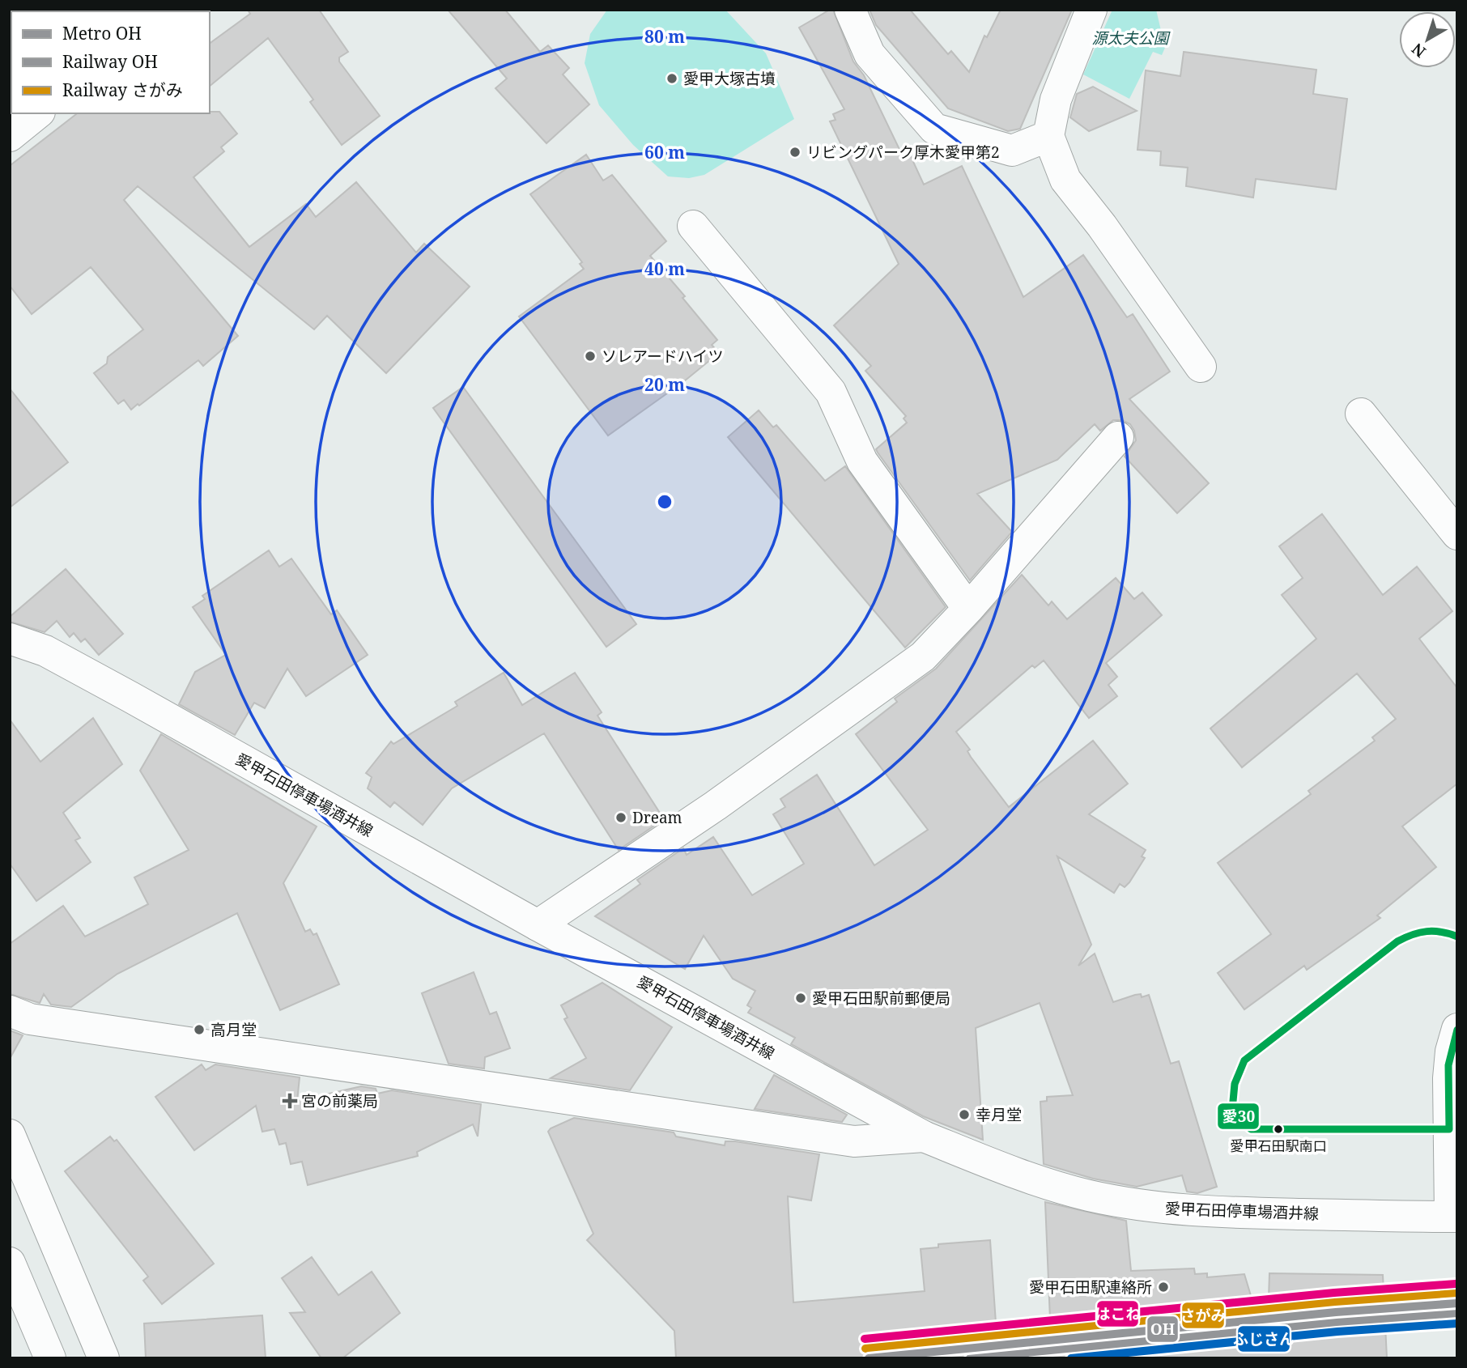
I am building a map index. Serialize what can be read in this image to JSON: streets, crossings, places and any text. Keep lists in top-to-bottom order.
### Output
{
  "streets": {
    "street": ["愛甲石田停車場酒井線"]
  },
  "parks": ["源太夫公園"],
  "places": {
    "other": [
      "愛甲大塚古墳",
      "リビングパーク厚木愛甲第2",
      "ソレアードハイツ",
      "Dream",
      "愛甲石田駅前郵便局",
      "高月堂",
      "幸月堂",
      "愛甲石田駅南口",
      "愛甲石田駅連絡所"
    ],
    "health": ["宮の前薬局"]
  },
  "lines": [
    "transit line 愛30",
    "transit line はこね",
    "rail line さがみ",
    "metro line OH",
    "rail line OH",
    "transit line ふじさん"
  ],
  "legend": ["Metro OH", "Railway OH", "Railway さがみ"],
  "north": "bottom left",
  "rings": [
    "80 m",
    "60 m",
    "40 m",
    "20 m"
  ]
}
